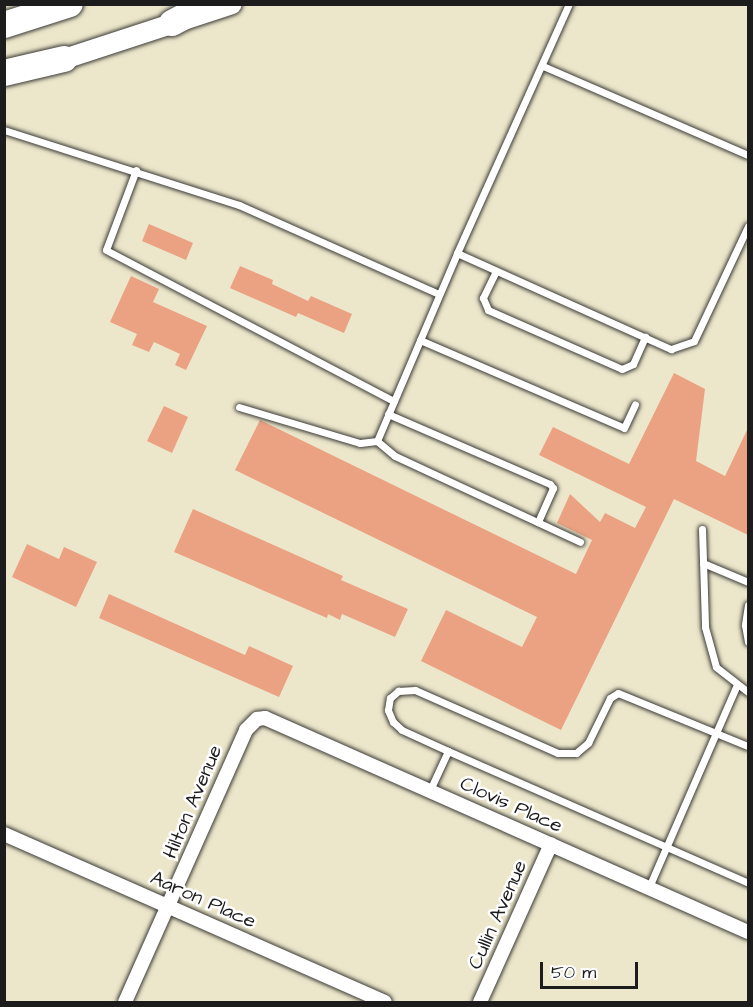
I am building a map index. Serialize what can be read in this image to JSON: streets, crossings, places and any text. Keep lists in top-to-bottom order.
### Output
{
  "streets": {
    "street": [
      "Hilton Avenue",
      "Clovis Place",
      "Aaron Place",
      "Cullin Avenue"
    ]
  },
  "crossings": [
    ["Hilton Avenue", "Clovis Place"],
    ["Hilton Avenue", "Aaron Place"],
    ["Clovis Place", "Cullin Avenue"]
  ],
  "scale_bar": "50 m"
}
